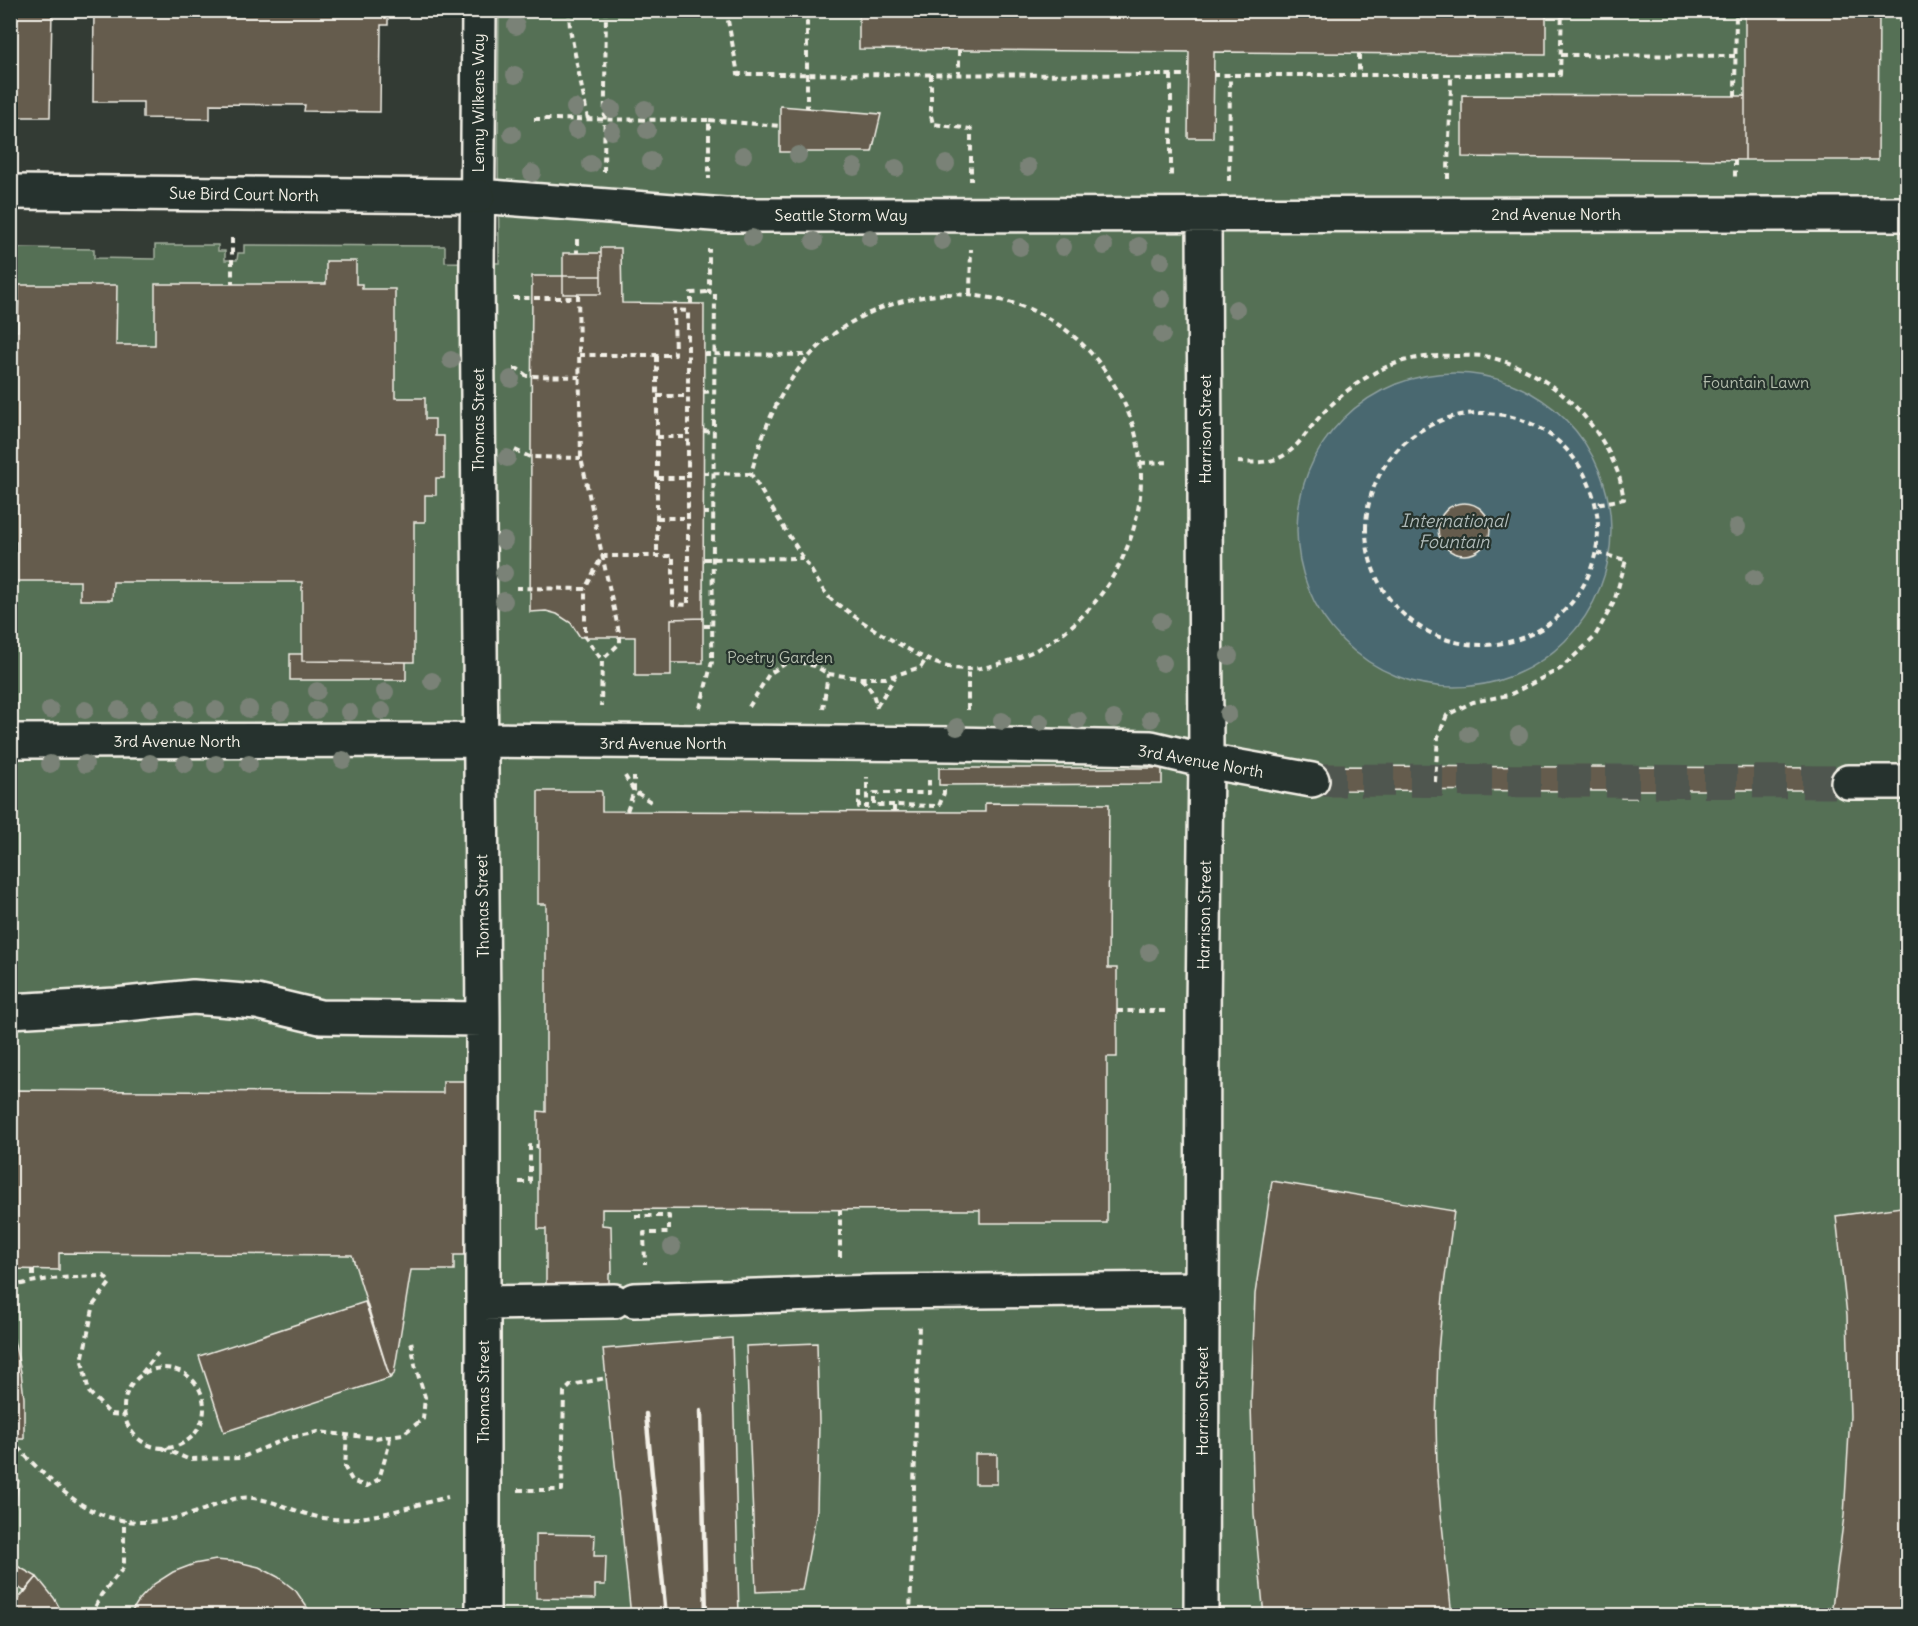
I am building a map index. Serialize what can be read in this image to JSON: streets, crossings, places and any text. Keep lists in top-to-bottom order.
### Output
{
  "streets": {
    "street": [
      "Lenny Wilkens Way",
      "Sue Bird Court North",
      "2nd Avenue North",
      "Seattle Storm Way",
      "Thomas Street",
      "Harrison Street",
      "3rd Avenue North"
    ]
  },
  "crossings": [
    ["Lenny Wilkens Way", "Sue Bird Court North"],
    ["Lenny Wilkens Way", "Seattle Storm Way"],
    ["Lenny Wilkens Way", "Thomas Street"],
    ["Sue Bird Court North", "Seattle Storm Way"],
    ["Sue Bird Court North", "Thomas Street"],
    ["2nd Avenue North", "Seattle Storm Way"],
    ["2nd Avenue North", "Harrison Street"],
    ["Seattle Storm Way", "Thomas Street"],
    ["Seattle Storm Way", "Harrison Street"],
    ["Thomas Street", "3rd Avenue North"],
    ["Harrison Street", "3rd Avenue North"]
  ],
  "water": ["International Fountain"],
  "parks": ["Fountain Lawn", "Poetry Garden"]
}
